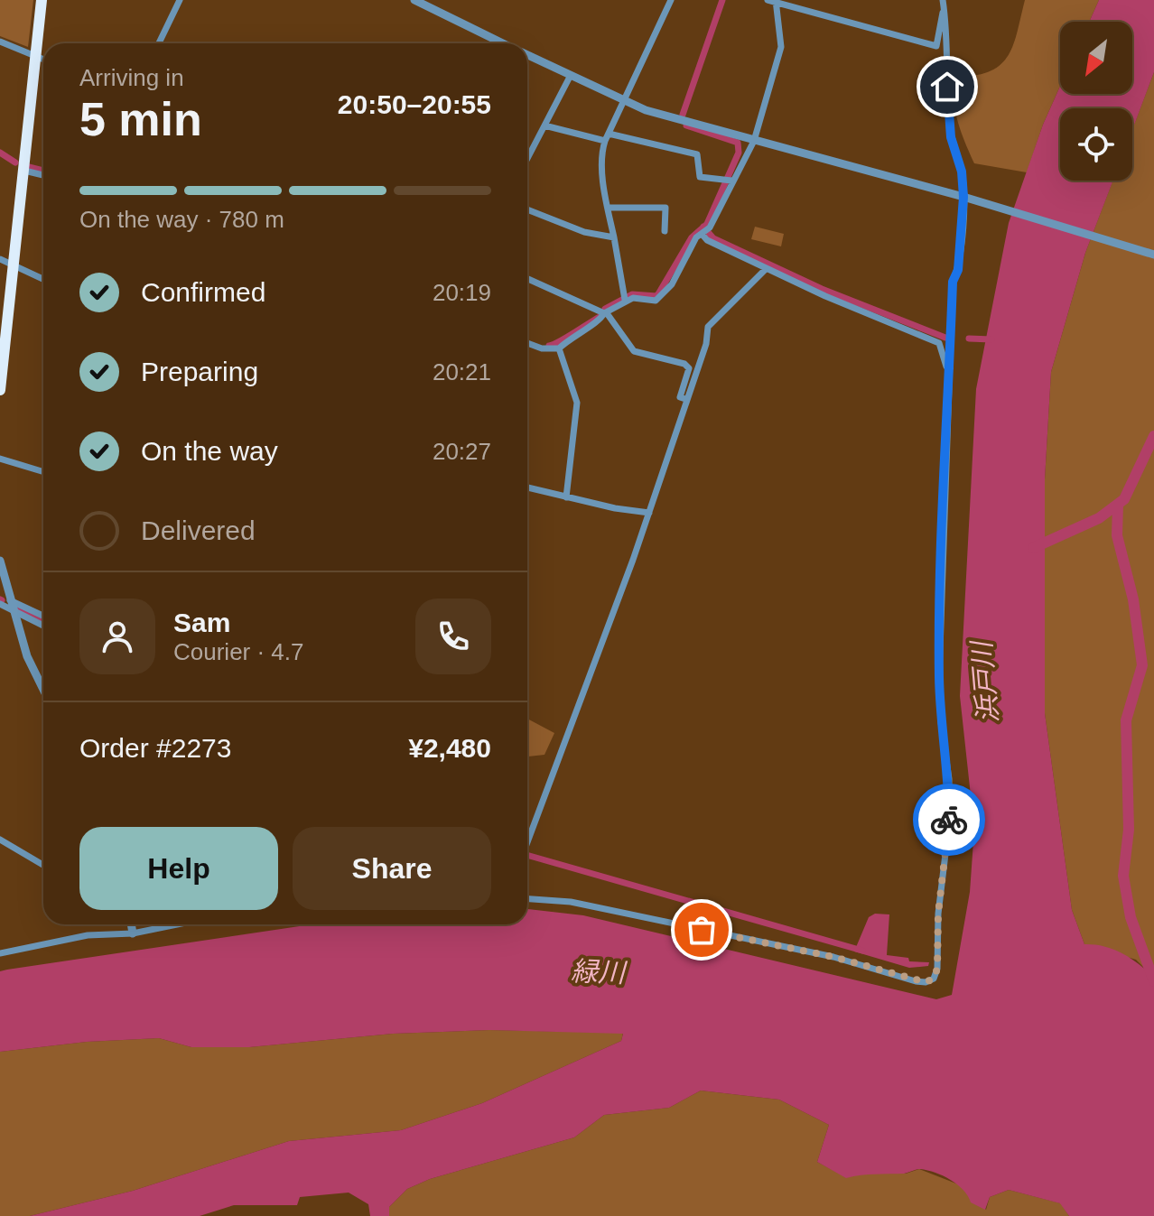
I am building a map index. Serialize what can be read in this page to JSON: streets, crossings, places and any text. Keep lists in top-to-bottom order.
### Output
{
  "water": ["浜戸川", "緑川"],
  "north": "bottom left",
  "page": {
    "heading": ["5 min", "Arriving in", "20:50–20:55"],
    "panel": [
      "Sam",
      "Courier · 4.7",
      "Order #2273",
      "¥2,480"
    ],
    "bar": "On the way · 780 m",
    "list": [
      ["Confirmed", "20:19"],
      ["Preparing", "20:21"],
      ["On the way", "20:27"],
      "Delivered"
    ],
    "buttons": ["Help", "Share"]
  }
}
